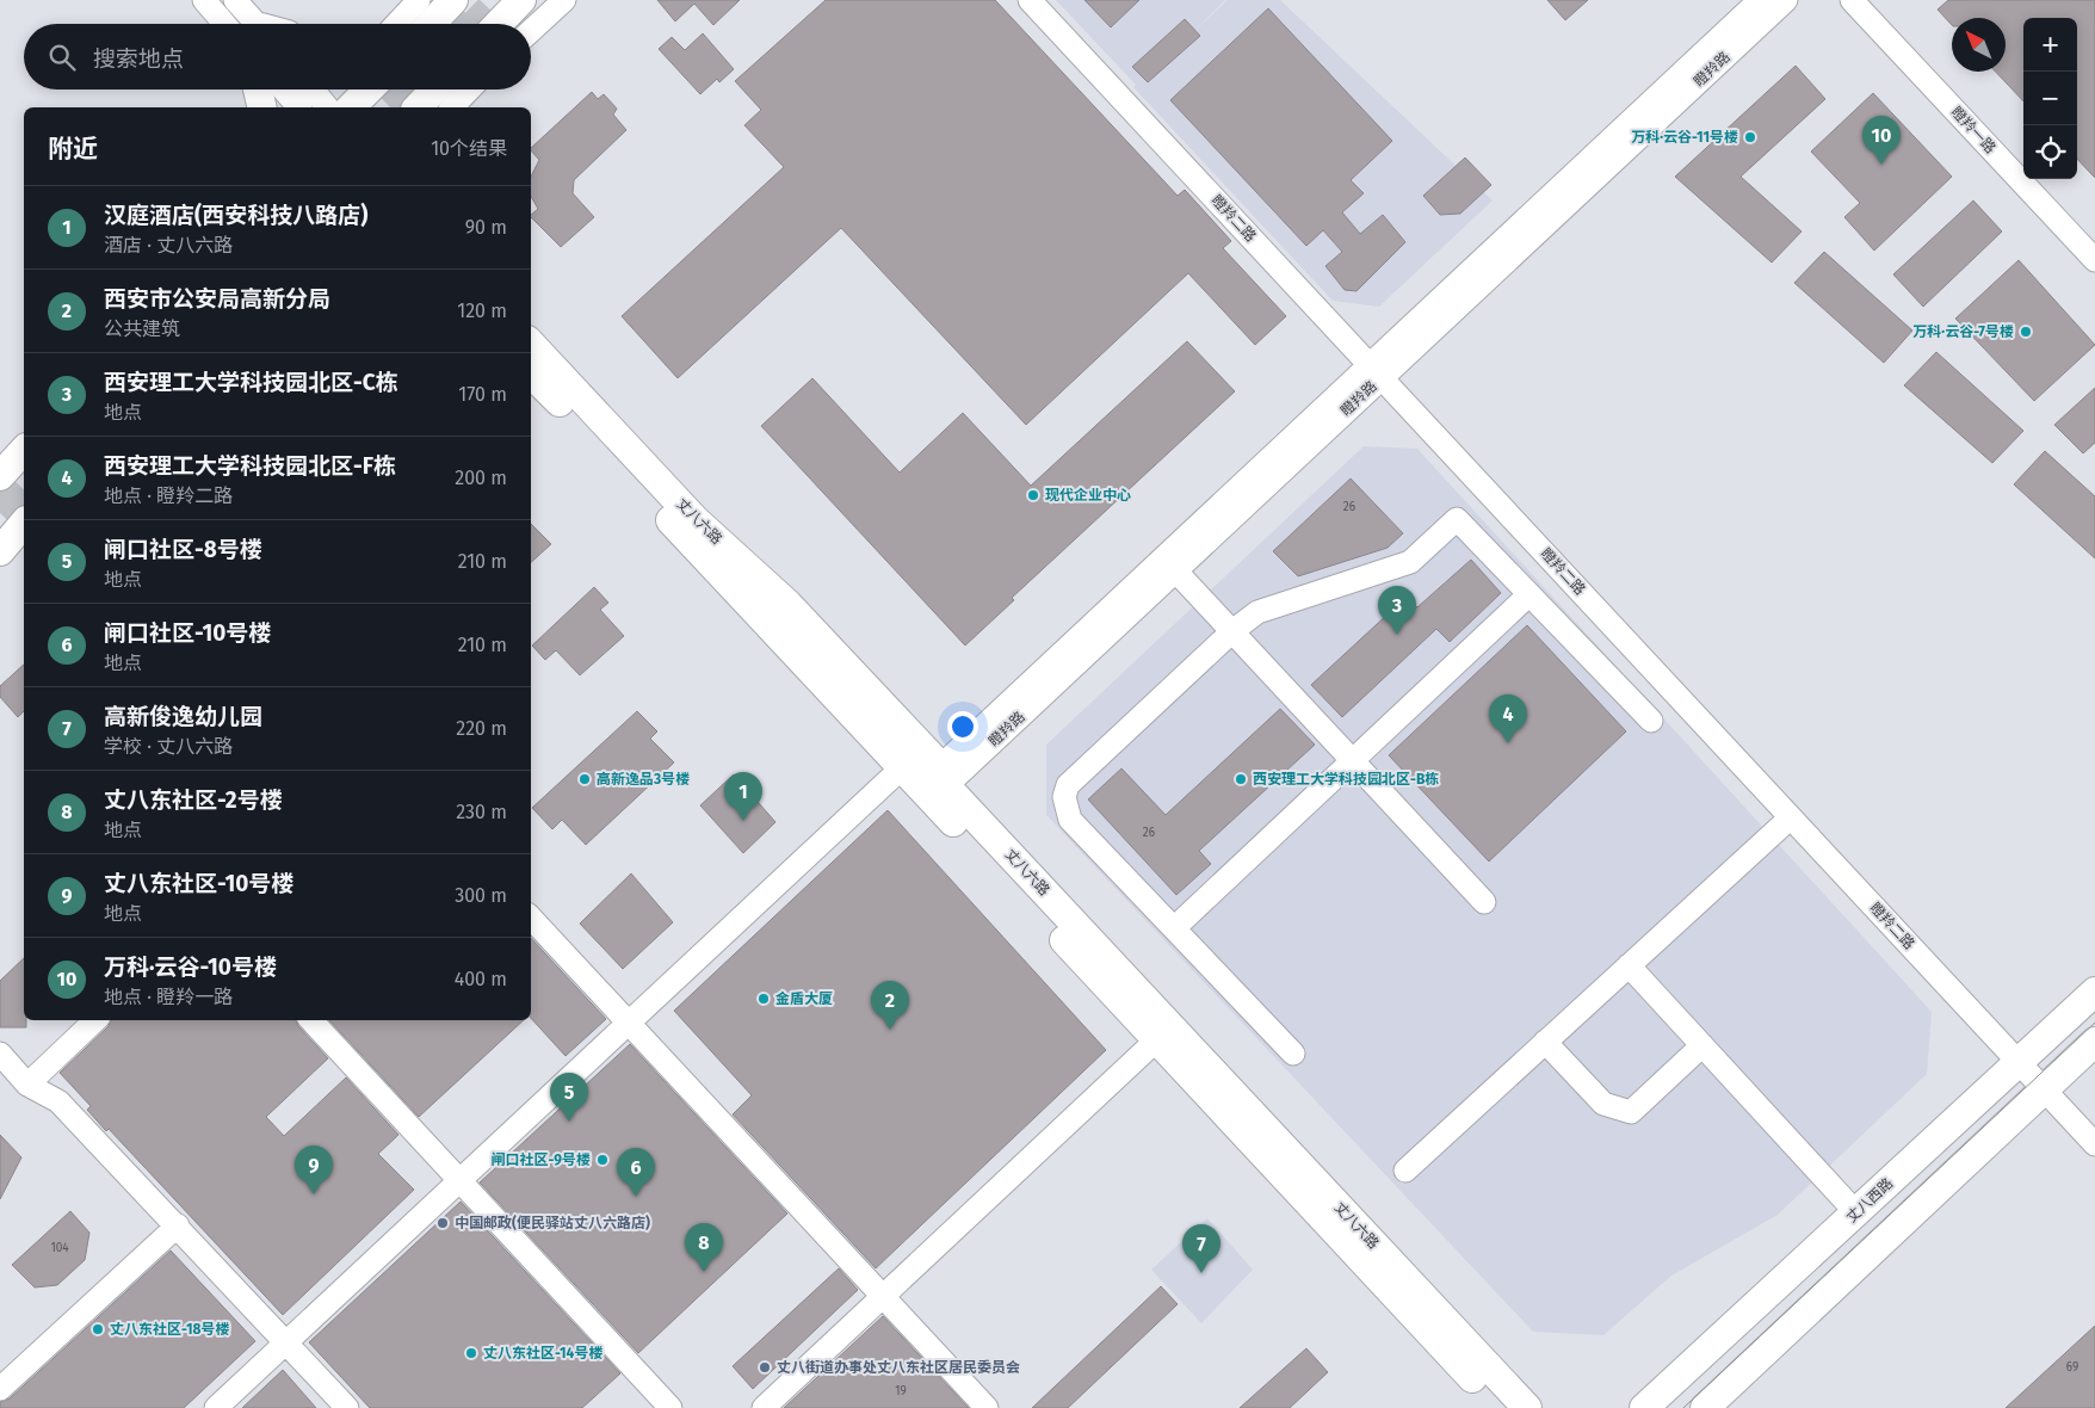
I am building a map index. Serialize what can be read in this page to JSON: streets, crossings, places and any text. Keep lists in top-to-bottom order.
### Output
{
  "streets": {
    "main road": ["丈八六路", "丈八西路"],
    "street": ["瞪羚路", "瞪羚一路", "瞪羚二路"]
  },
  "crossings": [
    ["瞪羚路", "瞪羚二路"],
    ["瞪羚路", "丈八六路"],
    ["瞪羚二路", "丈八西路"]
  ],
  "places": [
    "万科·云谷-11号楼",
    "万科·云谷-7号楼",
    "现代企业中心",
    "高新逸品3号楼",
    "西安理工大学科技园北区-B栋",
    "金盾大厦",
    "闸口社区-9号楼",
    "中国邮政(便民驿站丈八六路店)",
    "丈八东社区-18号楼",
    "丈八东社区-14号楼",
    "丈八街道办事处丈八东社区居民委员会"
  ],
  "house_numbers": [
    "26",
    "26",
    "104",
    "69",
    "19"
  ],
  "north": "top left",
  "page": {
    "map_buttons": ["+", "−"],
    "search": "搜索地点",
    "heading": ["附近", "10个结果"],
    "pins": [
      "10",
      "3",
      "4",
      "1",
      "2",
      "5",
      "9",
      "6",
      "8",
      "7"
    ],
    "list": [
      {
        "mark": "1",
        "name": "汉庭酒店(西安科技八路店)",
        "note": "酒店 · 丈八六路",
        "value": "90 m"
      },
      {
        "mark": "2",
        "name": "西安市公安局高新分局",
        "note": "公共建筑",
        "value": "120 m"
      },
      {
        "mark": "3",
        "name": "西安理工大学科技园北区-C栋",
        "note": "地点",
        "value": "170 m"
      },
      {
        "mark": "4",
        "name": "西安理工大学科技园北区-F栋",
        "note": "地点 · 瞪羚二路",
        "value": "200 m"
      },
      {
        "mark": "5",
        "name": "闸口社区-8号楼",
        "note": "地点",
        "value": "210 m"
      },
      {
        "mark": "6",
        "name": "闸口社区-10号楼",
        "note": "地点",
        "value": "210 m"
      },
      {
        "mark": "7",
        "name": "高新俊逸幼儿园",
        "note": "学校 · 丈八六路",
        "value": "220 m"
      },
      {
        "mark": "8",
        "name": "丈八东社区-2号楼",
        "note": "地点",
        "value": "230 m"
      },
      {
        "mark": "9",
        "name": "丈八东社区-10号楼",
        "note": "地点",
        "value": "300 m"
      },
      {
        "mark": "10",
        "name": "万科·云谷-10号楼",
        "note": "地点 · 瞪羚一路",
        "value": "400 m"
      }
    ]
  }
}
